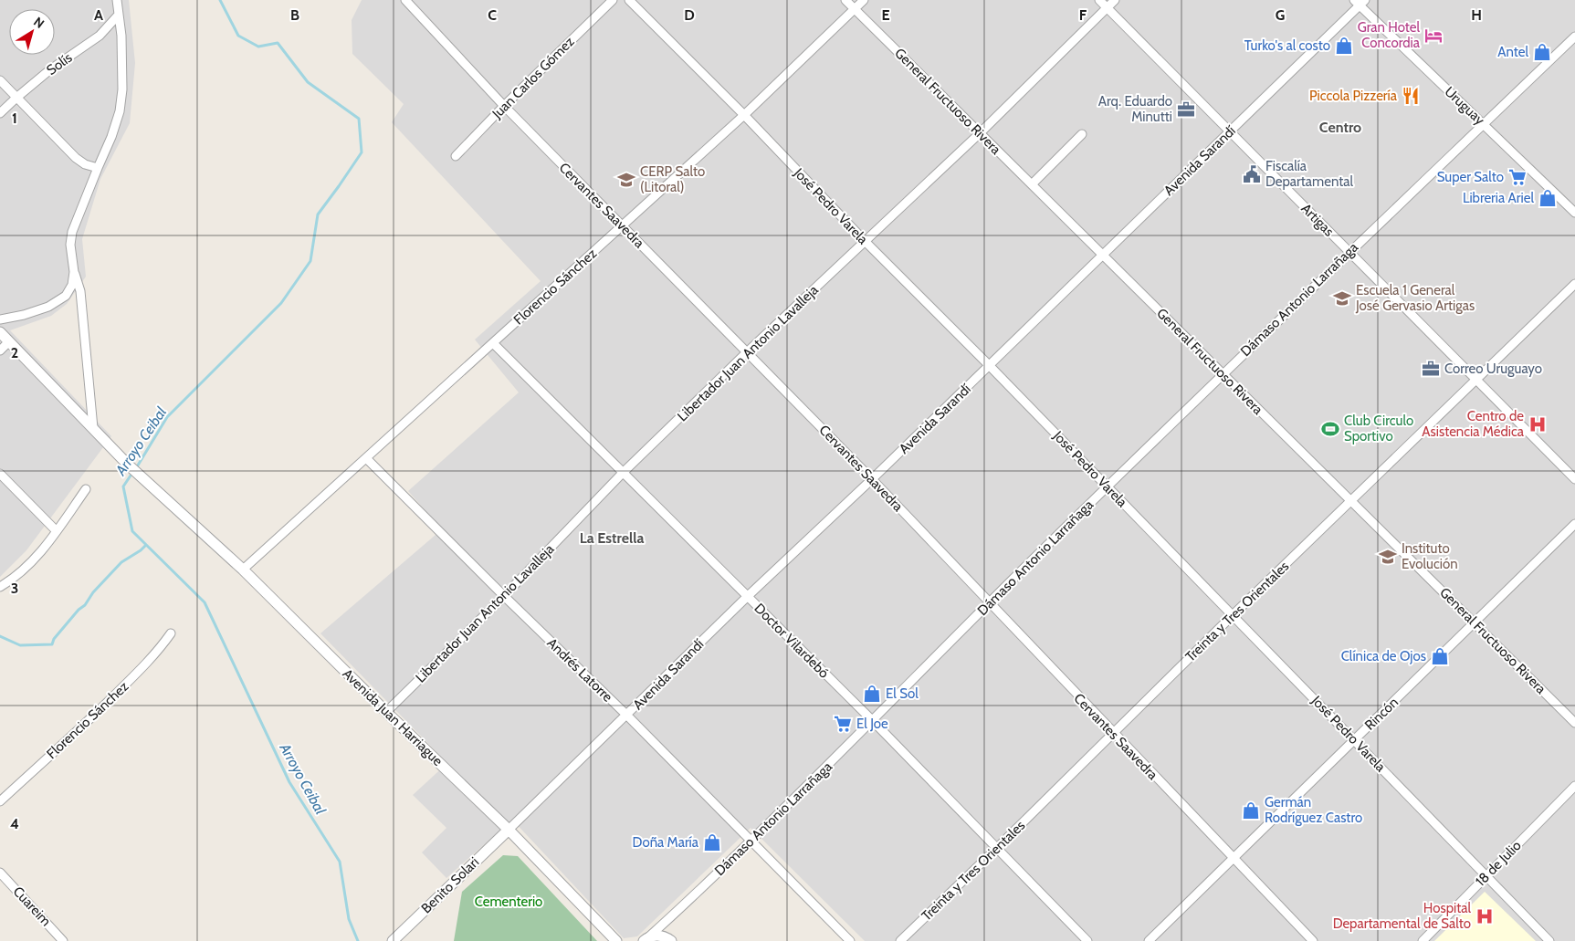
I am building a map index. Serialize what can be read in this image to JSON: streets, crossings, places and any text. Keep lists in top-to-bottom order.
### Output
{
  "streets": {
    "street": [
      "Solís",
      "Juan Carlos Gómez",
      "General Fructuoso Rivera",
      "Uruguay",
      "Avenida Sarandí",
      "Cervantes Saavedra",
      "José Pedro Varela",
      "Artigas",
      "Florencio Sánchez",
      "Dámaso Antonio Larrañaga",
      "Libertador Juan Antonio Lavalleja",
      "Treinta y Tres Orientales",
      "Doctor Vilardebó",
      "Andrés Latorre",
      "Rincón",
      "Avenida Juan Harriague",
      "18 de Julio",
      "Benito Solari",
      "Cuareim"
    ]
  },
  "crossings": [
    ["Juan Carlos Gómez", "Cervantes Saavedra"],
    ["General Fructuoso Rivera", "Avenida Sarandí"],
    ["General Fructuoso Rivera", "Florencio Sánchez"],
    ["General Fructuoso Rivera", "Dámaso Antonio Larrañaga"],
    ["General Fructuoso Rivera", "Libertador Juan Antonio Lavalleja"],
    ["General Fructuoso Rivera", "Treinta y Tres Orientales"],
    ["General Fructuoso Rivera", "Rincón"],
    ["Uruguay", "Avenida Sarandí"],
    ["Uruguay", "Dámaso Antonio Larrañaga"],
    ["Avenida Sarandí", "Cervantes Saavedra"],
    ["Avenida Sarandí", "José Pedro Varela"],
    ["Avenida Sarandí", "Artigas"],
    ["Avenida Sarandí", "Doctor Vilardebó"],
    ["Avenida Sarandí", "Andrés Latorre"],
    ["Avenida Sarandí", "Avenida Juan Harriague"],
    ["Avenida Sarandí", "Benito Solari"],
    ["Cervantes Saavedra", "Florencio Sánchez"],
    ["Cervantes Saavedra", "Dámaso Antonio Larrañaga"],
    ["Cervantes Saavedra", "Libertador Juan Antonio Lavalleja"],
    ["Cervantes Saavedra", "Treinta y Tres Orientales"],
    ["Cervantes Saavedra", "Rincón"],
    ["José Pedro Varela", "Florencio Sánchez"],
    ["José Pedro Varela", "Dámaso Antonio Larrañaga"],
    ["José Pedro Varela", "Libertador Juan Antonio Lavalleja"],
    ["José Pedro Varela", "Treinta y Tres Orientales"],
    ["José Pedro Varela", "Rincón"],
    ["José Pedro Varela", "18 de Julio"],
    ["Artigas", "Dámaso Antonio Larrañaga"],
    ["Artigas", "Libertador Juan Antonio Lavalleja"],
    ["Artigas", "Treinta y Tres Orientales"],
    ["Florencio Sánchez", "Doctor Vilardebó"],
    ["Florencio Sánchez", "Andrés Latorre"],
    ["Florencio Sánchez", "Avenida Juan Harriague"],
    ["Dámaso Antonio Larrañaga", "Doctor Vilardebó"],
    ["Dámaso Antonio Larrañaga", "Andrés Latorre"],
    ["Libertador Juan Antonio Lavalleja", "Doctor Vilardebó"],
    ["Libertador Juan Antonio Lavalleja", "Andrés Latorre"],
    ["Libertador Juan Antonio Lavalleja", "Avenida Juan Harriague"],
    ["Treinta y Tres Orientales", "Doctor Vilardebó"],
    ["Avenida Juan Harriague", "Benito Solari"]
  ],
  "districts": ["Centro", "La Estrella"],
  "water": ["Arroyo Ceibal"],
  "parks": ["Cementerio"],
  "places": {
    "hotel": ["Gran Hotel Concordia"],
    "shop": [
      "Turko's al costo",
      "Antel",
      "Libreria Ariel",
      "Clínica de Ojos",
      "El Sol",
      "Germán Rodríguez Castro",
      "Doña María"
    ],
    "restaurant": ["Piccola Pizzería"],
    "office": ["Arq. Eduardo Minutti", "Correo Uruguayo"],
    "public building": ["Fiscalía Departamental"],
    "supermarket": ["Super Salto", "El Joe"],
    "school or university": ["CERP Salto (Litoral)", "Escuela 1 General José Gervasio Artigas", "Instituto Evolución"],
    "hospital": ["Centro de Asistencia Médica", "Hospital Departamental de Salto"],
    "sports": ["Club Circulo Sportivo"]
  },
  "north": "top right",
  "grid": {
    "columns": [
      "A",
      "B",
      "C",
      "D",
      "E",
      "F",
      "G",
      "H"
    ],
    "rows": [
      "1",
      "2",
      "3",
      "4"
    ]
  }
}
